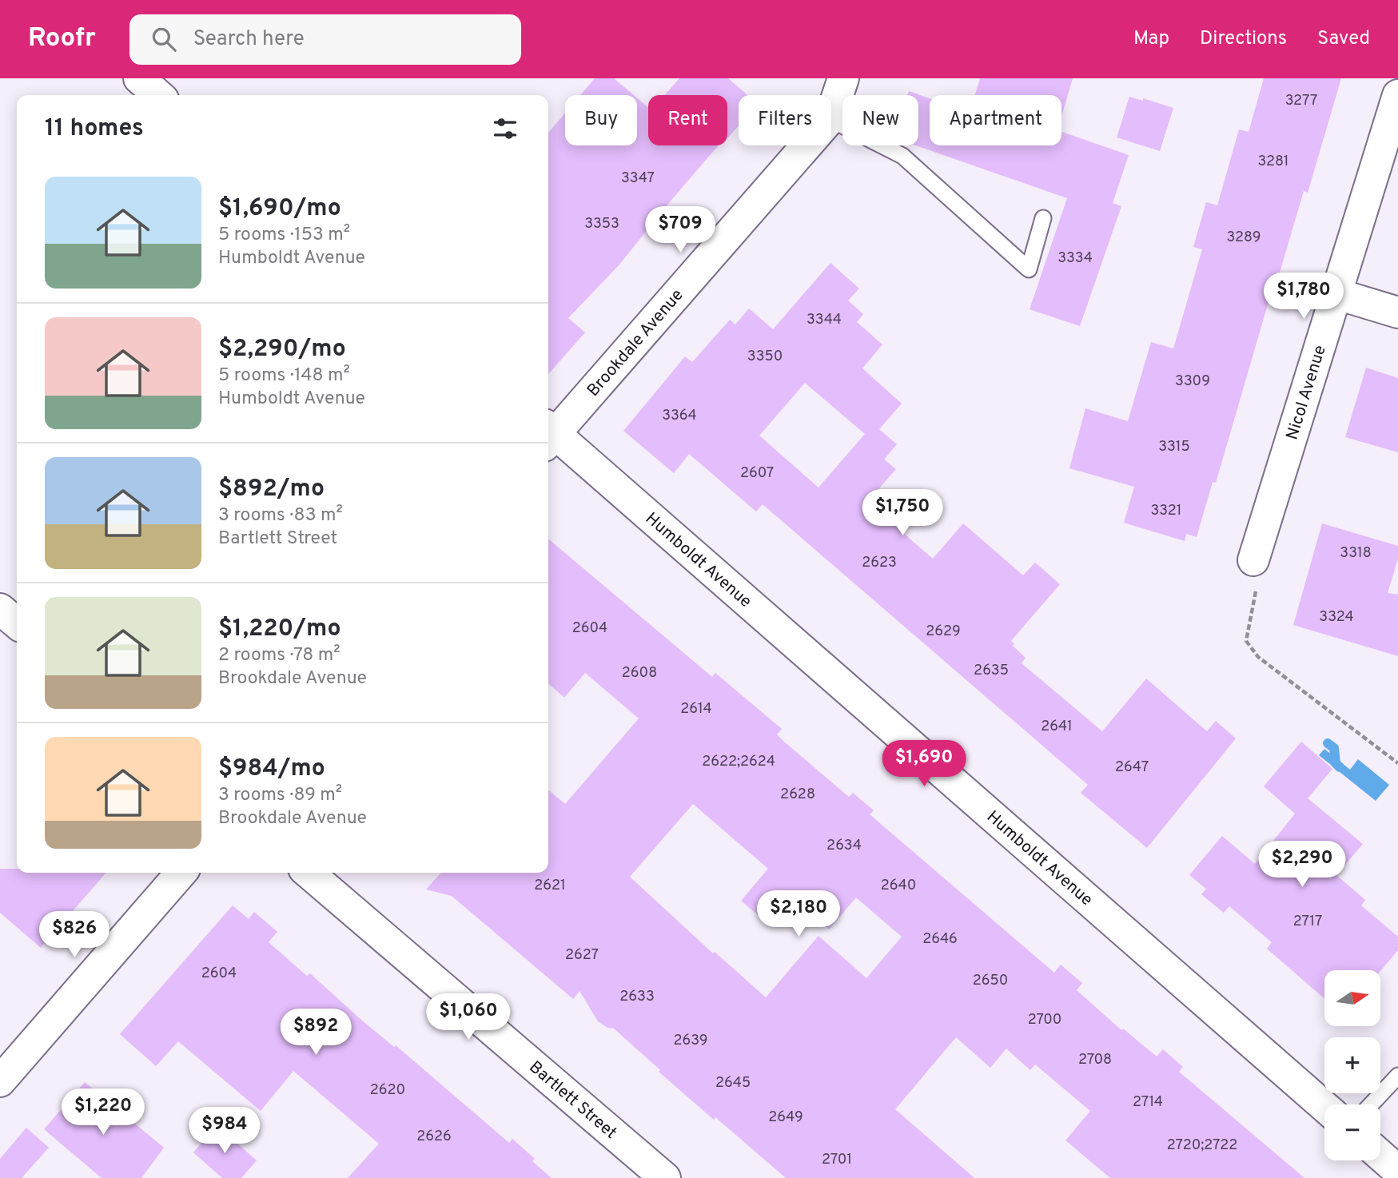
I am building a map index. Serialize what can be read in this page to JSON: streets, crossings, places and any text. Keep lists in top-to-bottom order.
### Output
{
  "streets": {
    "street": [
      "Brookdale Avenue",
      "Nicol Avenue",
      "Humboldt Avenue",
      "Bartlett Street"
    ]
  },
  "house_numbers": [
    "3277",
    "3281",
    "3347",
    "3353",
    "3289",
    "3334",
    "3344",
    "3350",
    "3309",
    "3364",
    "3315",
    "2607",
    "3321",
    "3318",
    "2623",
    "3324",
    "2604",
    "2629",
    "2635",
    "2608",
    "2614",
    "2641",
    "2622;2624",
    "2647",
    "2628",
    "2634",
    "2621",
    "2640",
    "2717",
    "2646",
    "2627",
    "2604",
    "2650",
    "2633",
    "2700",
    "2639",
    "2708",
    "2645",
    "2620",
    "2714",
    "2649",
    "2626",
    "2720;2722",
    "2701"
  ],
  "north": "right",
  "page": {
    "header": "Roofr",
    "search": "Search here",
    "nav": ["Map", "Directions", "Saved"],
    "chip": [
      "Buy",
      "Rent",
      "Filters",
      "New",
      "Apartment"
    ],
    "heading": "11 homes",
    "list": [
      {
        "name": "$1,690/mo",
        "note": "5 rooms · 153 m² · Humboldt Avenue"
      },
      {
        "name": "$2,290/mo",
        "note": "5 rooms · 148 m² · Humboldt Avenue"
      },
      {
        "name": "$892/mo",
        "note": "3 rooms · 83 m² · Bartlett Street"
      },
      {
        "name": "$1,220/mo",
        "note": "2 rooms · 78 m² · Brookdale Avenue"
      },
      {
        "name": "$984/mo",
        "note": "3 rooms · 89 m² · Brookdale Avenue"
      }
    ],
    "price": [
      "$709",
      "$1,780",
      "$1,750",
      "$1,690",
      "$2,290",
      "$2,180",
      "$826",
      "$1,060",
      "$892",
      "$1,220",
      "$984"
    ],
    "map_buttons": ["+", "−"]
  }
}
